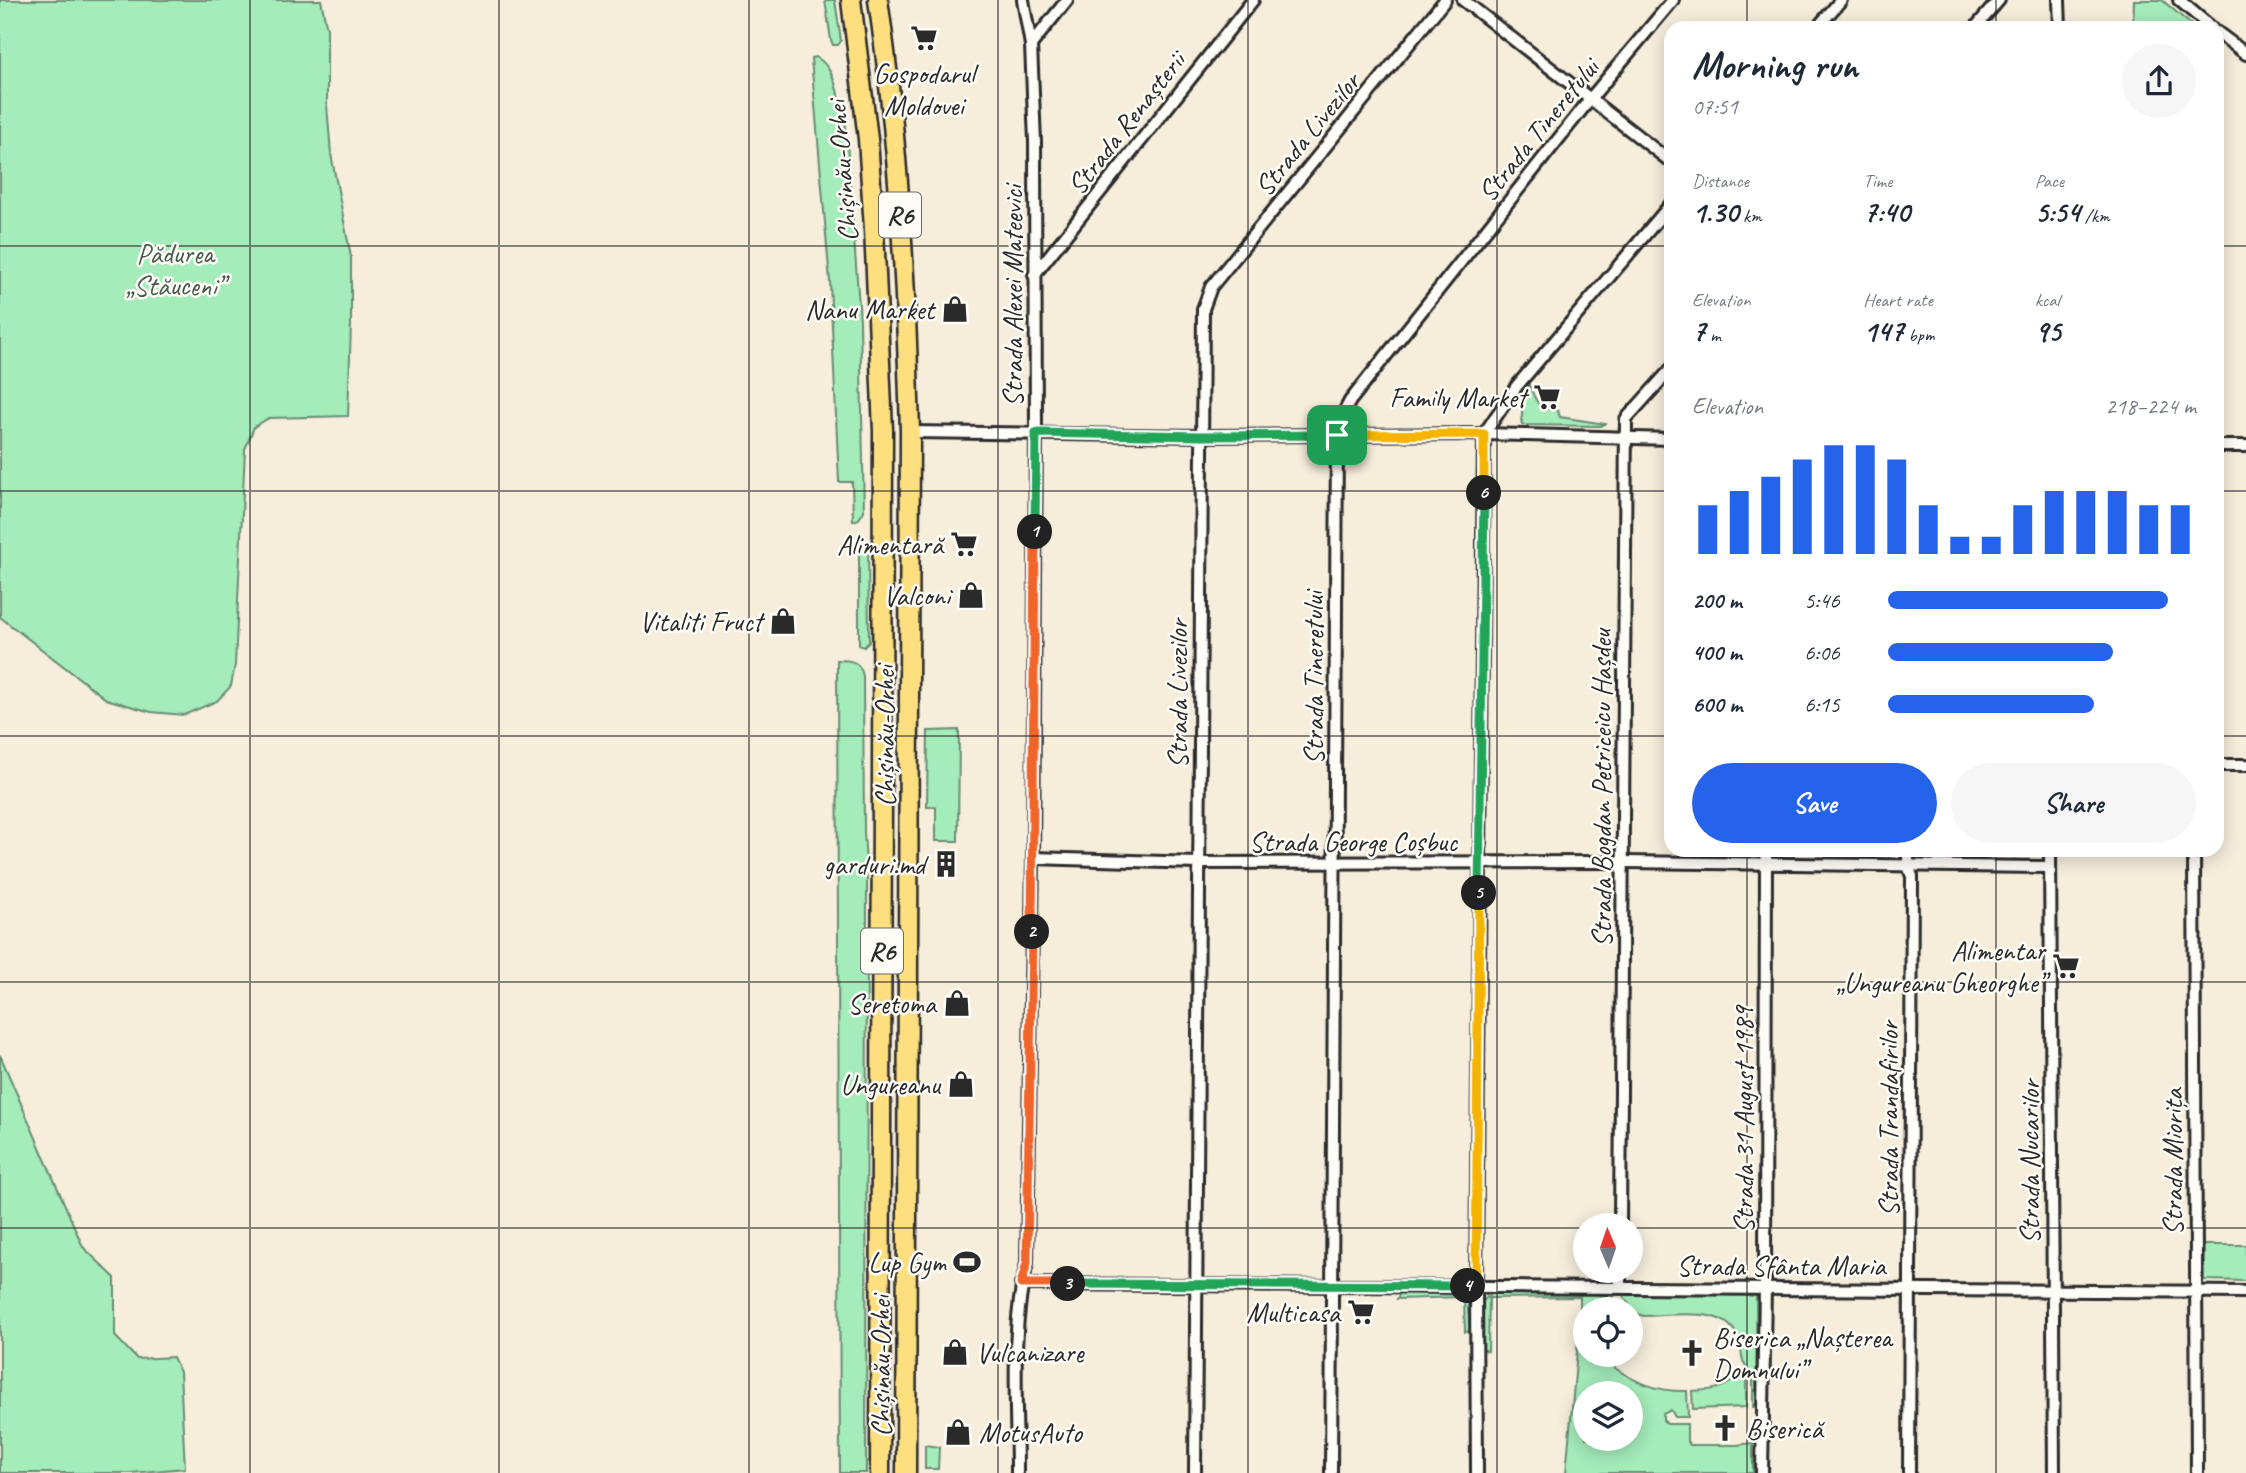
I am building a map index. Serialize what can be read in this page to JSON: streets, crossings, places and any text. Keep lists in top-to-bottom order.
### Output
{
  "streets": {
    "highway": ["Chișinău-Orhei", "R6"],
    "street": [
      "Strada Renașterii",
      "Strada Tineretului",
      "Strada Livezilor",
      "Strada Alexei Mateevici",
      "Strada Bogdan Petriceicu Hașdeu",
      "Strada George Coșbuc",
      "Strada Trandafirilor",
      "Strada 31 August 1989",
      "Strada Nucarilor",
      "Strada Miorița",
      "Strada Sfânta Maria"
    ]
  },
  "crossings": [
    ["Strada Renașterii", "Strada Alexei Mateevici"],
    ["Strada Tineretului", "Strada George Coșbuc"],
    ["Strada Tineretului", "Strada Sfânta Maria"],
    ["Strada Livezilor", "Strada George Coșbuc"],
    ["Strada Livezilor", "Strada Sfânta Maria"],
    ["Strada Alexei Mateevici", "Strada George Coșbuc"],
    ["Strada Alexei Mateevici", "Strada Sfânta Maria"],
    ["Strada Bogdan Petriceicu Hașdeu", "Strada George Coșbuc"],
    ["Strada George Coșbuc", "Strada Trandafirilor"],
    ["Strada George Coșbuc", "Strada 31 August 1989"],
    ["Strada George Coșbuc", "Strada Nucarilor"],
    ["Strada Trandafirilor", "Strada Sfânta Maria"],
    ["Strada 31 August 1989", "Strada Sfânta Maria"],
    ["Strada Nucarilor", "Strada Sfânta Maria"],
    ["Strada Miorița", "Strada Sfânta Maria"]
  ],
  "parks": ["Pădurea „Stăuceni”"],
  "places": {
    "supermarket": [
      "Gospodarul Moldovei",
      "Family Market",
      "Alimentară",
      "Alimentar „Ungureanu Gheorghe”",
      "Multicasa"
    ],
    "shop": [
      "Nanu Market",
      "Valconi",
      "Vitaliti Fruct",
      "Seretoma",
      "Ungureanu",
      "Vulcanizare",
      "MotusAuto"
    ],
    "building": ["garduri.md"],
    "sports": ["Lup Gym"],
    "church": ["Biserica „Nașterea Domnului”", "Biserică"]
  },
  "north": "top",
  "page": {
    "heading": ["Morning run", "07:51"],
    "stats": [
      ["Distance", "1.30 km"],
      ["Time", "7:40"],
      ["Pace", "5:54 /km"],
      ["Elevation", "7 m"],
      ["Heart rate", "147 bpm"],
      ["kcal", "95"]
    ],
    "chart": ["Elevation", "218–224 m"],
    "pins": [
      "6",
      "1",
      "5",
      "2",
      "3",
      "4"
    ],
    "list": [
      {
        "name": "200 m",
        "note": "5:46"
      },
      {
        "name": "400 m",
        "note": "6:06"
      },
      {
        "name": "600 m",
        "note": "6:15"
      }
    ],
    "buttons": ["Save", "Share"]
  }
}
